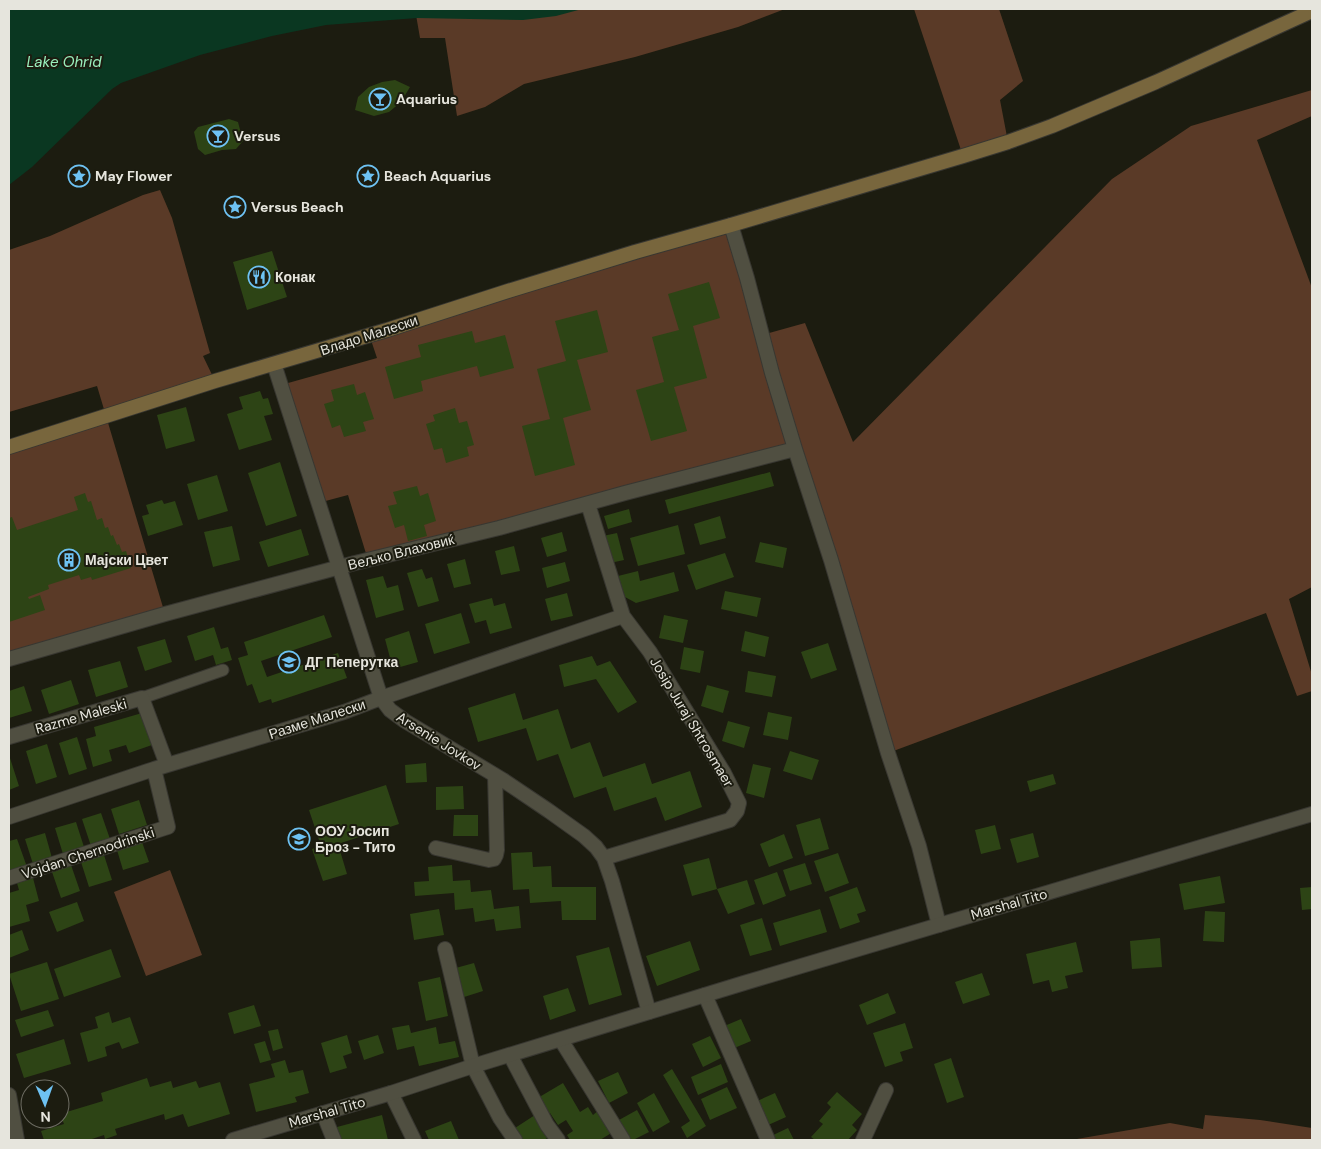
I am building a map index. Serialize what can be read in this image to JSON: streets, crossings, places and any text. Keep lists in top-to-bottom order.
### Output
{
  "streets": {
    "main road": ["Владо Малески"],
    "street": [
      "Вељко Влаховиќ",
      "Razme Maleski",
      "Разме Малески",
      "Josip Juraj Shtrosmaer",
      "Arsenie Jovkov",
      "Vojdan Chernodrinski",
      "Marshal Tito"
    ]
  },
  "crossings": [
    ["Владо Малески", "Arsenie Jovkov"],
    ["Вељко Влаховиќ", "Josip Juraj Shtrosmaer"],
    ["Вељко Влаховиќ", "Arsenie Jovkov"],
    ["Razme Maleski", "Разме Малески"],
    ["Razme Maleski", "Vojdan Chernodrinski"],
    ["Разме Малески", "Josip Juraj Shtrosmaer"],
    ["Разме Малески", "Arsenie Jovkov"],
    ["Разме Малески", "Vojdan Chernodrinski"],
    ["Josip Juraj Shtrosmaer", "Arsenie Jovkov"],
    ["Arsenie Jovkov", "Marshal Tito"]
  ],
  "water": ["Lake Ohrid"],
  "places": {
    "bar": ["Aquarius", "Versus"],
    "place": ["May Flower", "Beach Aquarius", "Versus Beach"],
    "restaurant": ["Конак"],
    "building": ["Мајски Цвет"],
    "school or university": ["ДГ Пеперутка", "ООУ Јосип Броз - Тито"]
  },
  "north": "bottom"
}
